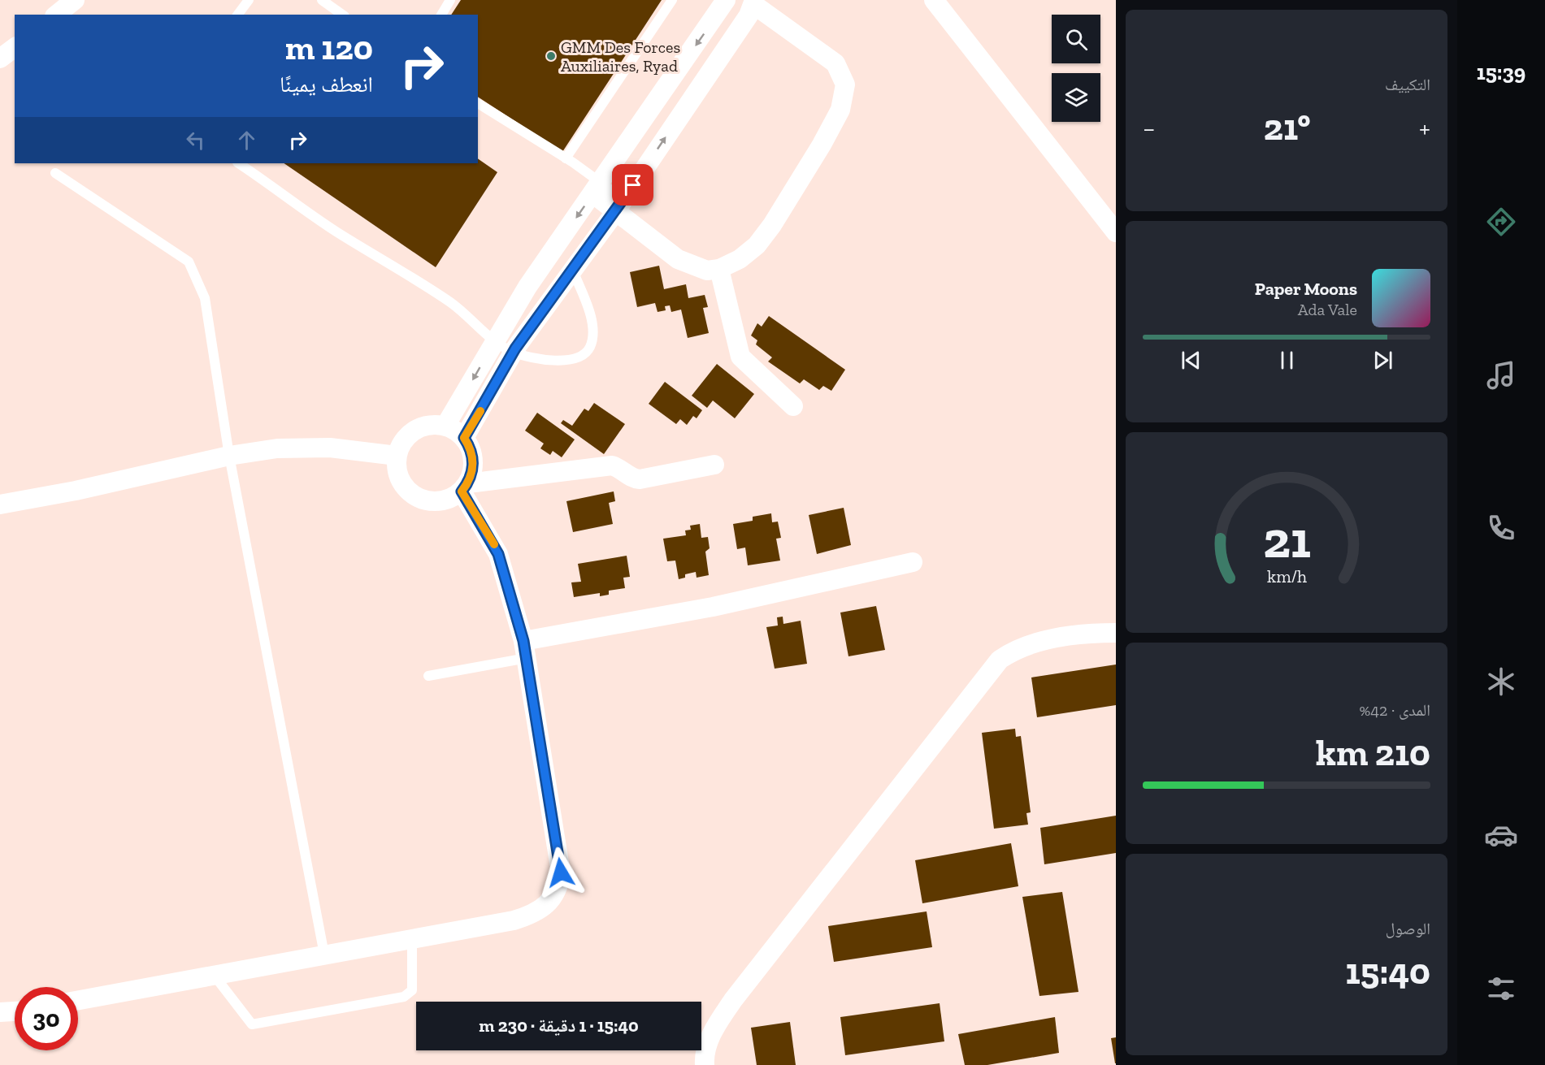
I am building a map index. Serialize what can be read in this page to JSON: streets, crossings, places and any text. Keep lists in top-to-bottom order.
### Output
{
  "places": ["GMM Des Forces Auxiliaires, Ryad"],
  "page": {
    "tabs": "15:39",
    "tile": [
      "التكييف",
      ["المدى · 42%", "210 km"],
      ["الوصول", "15:40"]
    ],
    "turn": ["120 m", "انعطف يمينًا"],
    "heat": ["−", "21°", "+"],
    "song": ["Paper Moons", "Ada Vale"],
    "limit": "30",
    "trip": "15:40 · 1 دقيقة · 230 m",
    "gauge": ["21", "km/h"]
  }
}
